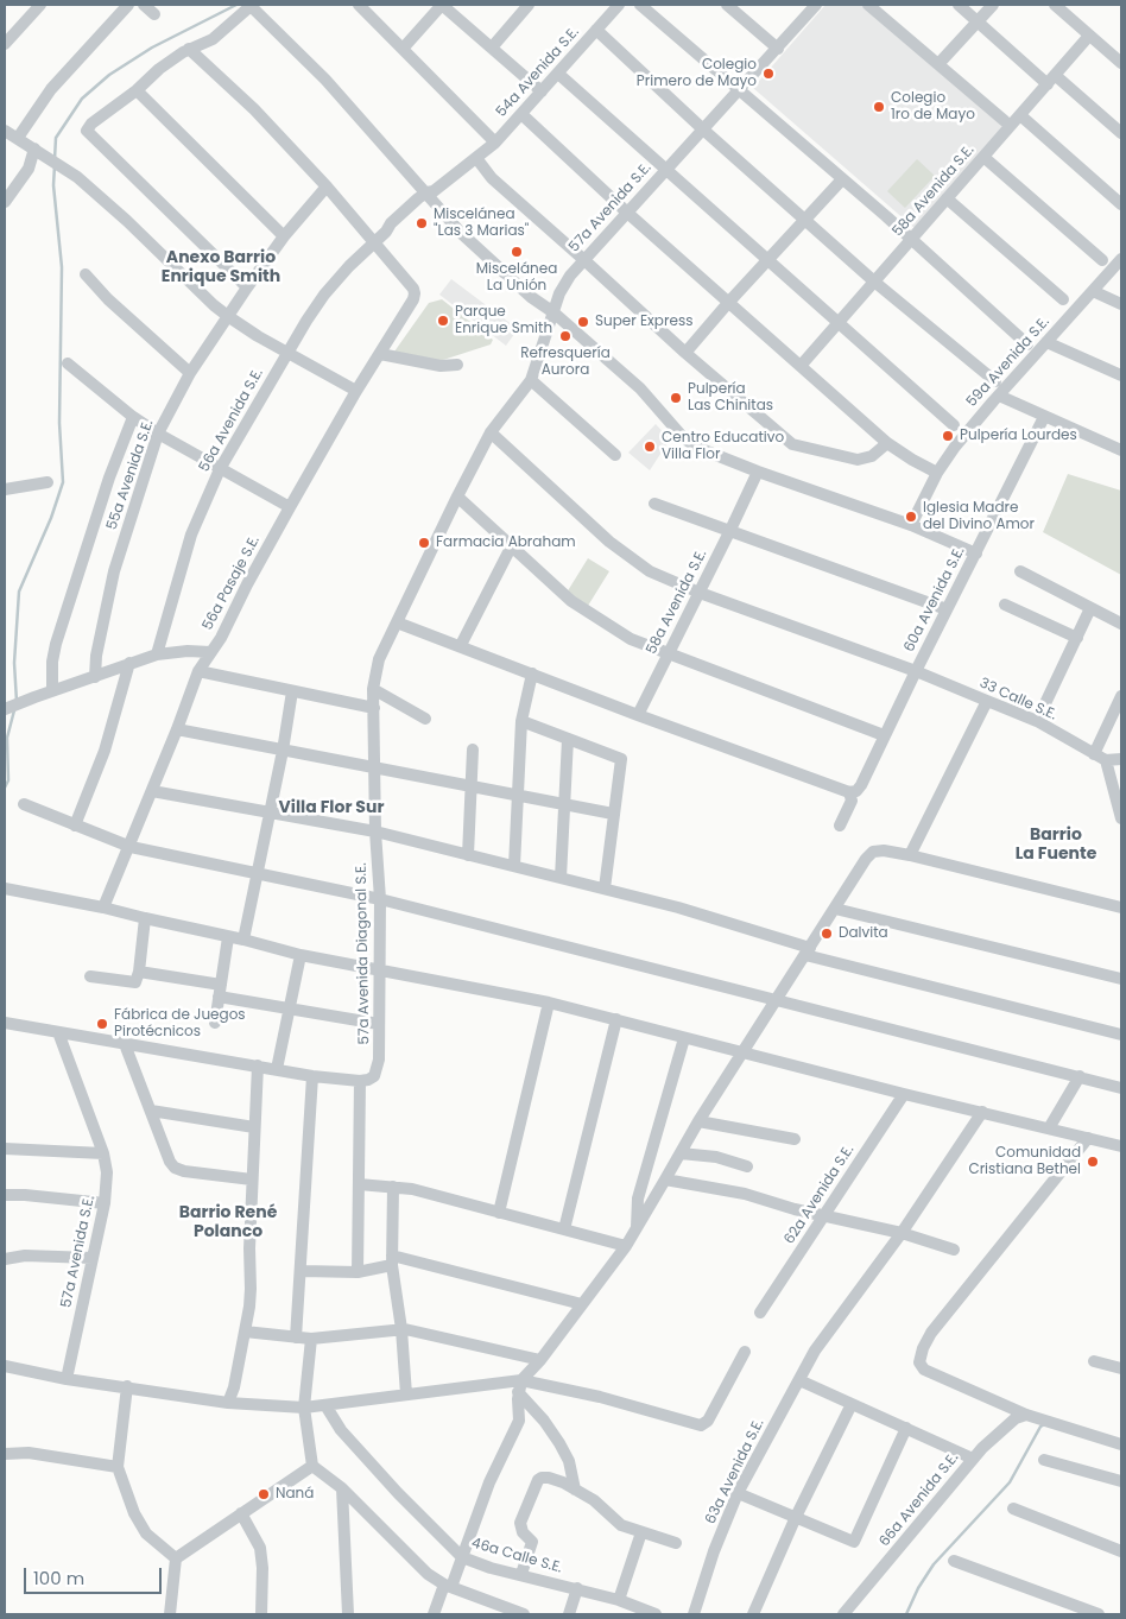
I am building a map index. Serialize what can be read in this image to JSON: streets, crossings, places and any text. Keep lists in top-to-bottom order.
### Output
{
  "streets": {
    "street": [
      "54a Avenida S.E.",
      "58a Avenida S.E.",
      "57a Avenida S.E.",
      "59a Avenida S.E.",
      "56a Avenida S.E.",
      "55a Avenida S.E.",
      "56a Pasaje S.E.",
      "60a Avenida S.E.",
      "33 Calle S.E.",
      "57a Avenida Diagonal S.E.",
      "62a Avenida S.E.",
      "63a Avenida S.E.",
      "66a Avenida S.E.",
      "46a Calle S.E."
    ]
  },
  "crossings": [
    ["54a Avenida S.E.", "56a Avenida S.E."],
    ["58a Avenida S.E.", "33 Calle S.E."],
    ["57a Avenida S.E.", "33 Calle S.E."],
    ["57a Avenida S.E.", "57a Avenida Diagonal S.E."],
    ["56a Avenida S.E.", "56a Pasaje S.E."],
    ["60a Avenida S.E.", "33 Calle S.E."]
  ],
  "districts": [
    "Anexo Barrio Enrique Smith",
    "Villa Flor Sur",
    "Barrio La Fuente",
    "Barrio René Polanco"
  ],
  "places": [
    "Colegio Primero de Mayo",
    "Colegio 1ro de Mayo",
    "Miscelánea \"Las 3 Marias\"",
    "Miscelánea La Unión",
    "Parque Enrique Smith",
    "Super Express",
    "Refresquería Aurora",
    "Pulpería Las Chinitas",
    "Pulpería Lourdes",
    "Centro Educativo Villa Flor",
    "Iglesia Madre del Divino Amor",
    "Farmacia Abraham",
    "Dalvita",
    "Fábrica de Juegos Pirotécnicos",
    "Comunidad Cristiana Bethel",
    "Naná"
  ],
  "scale_bar": "100 m"
}
